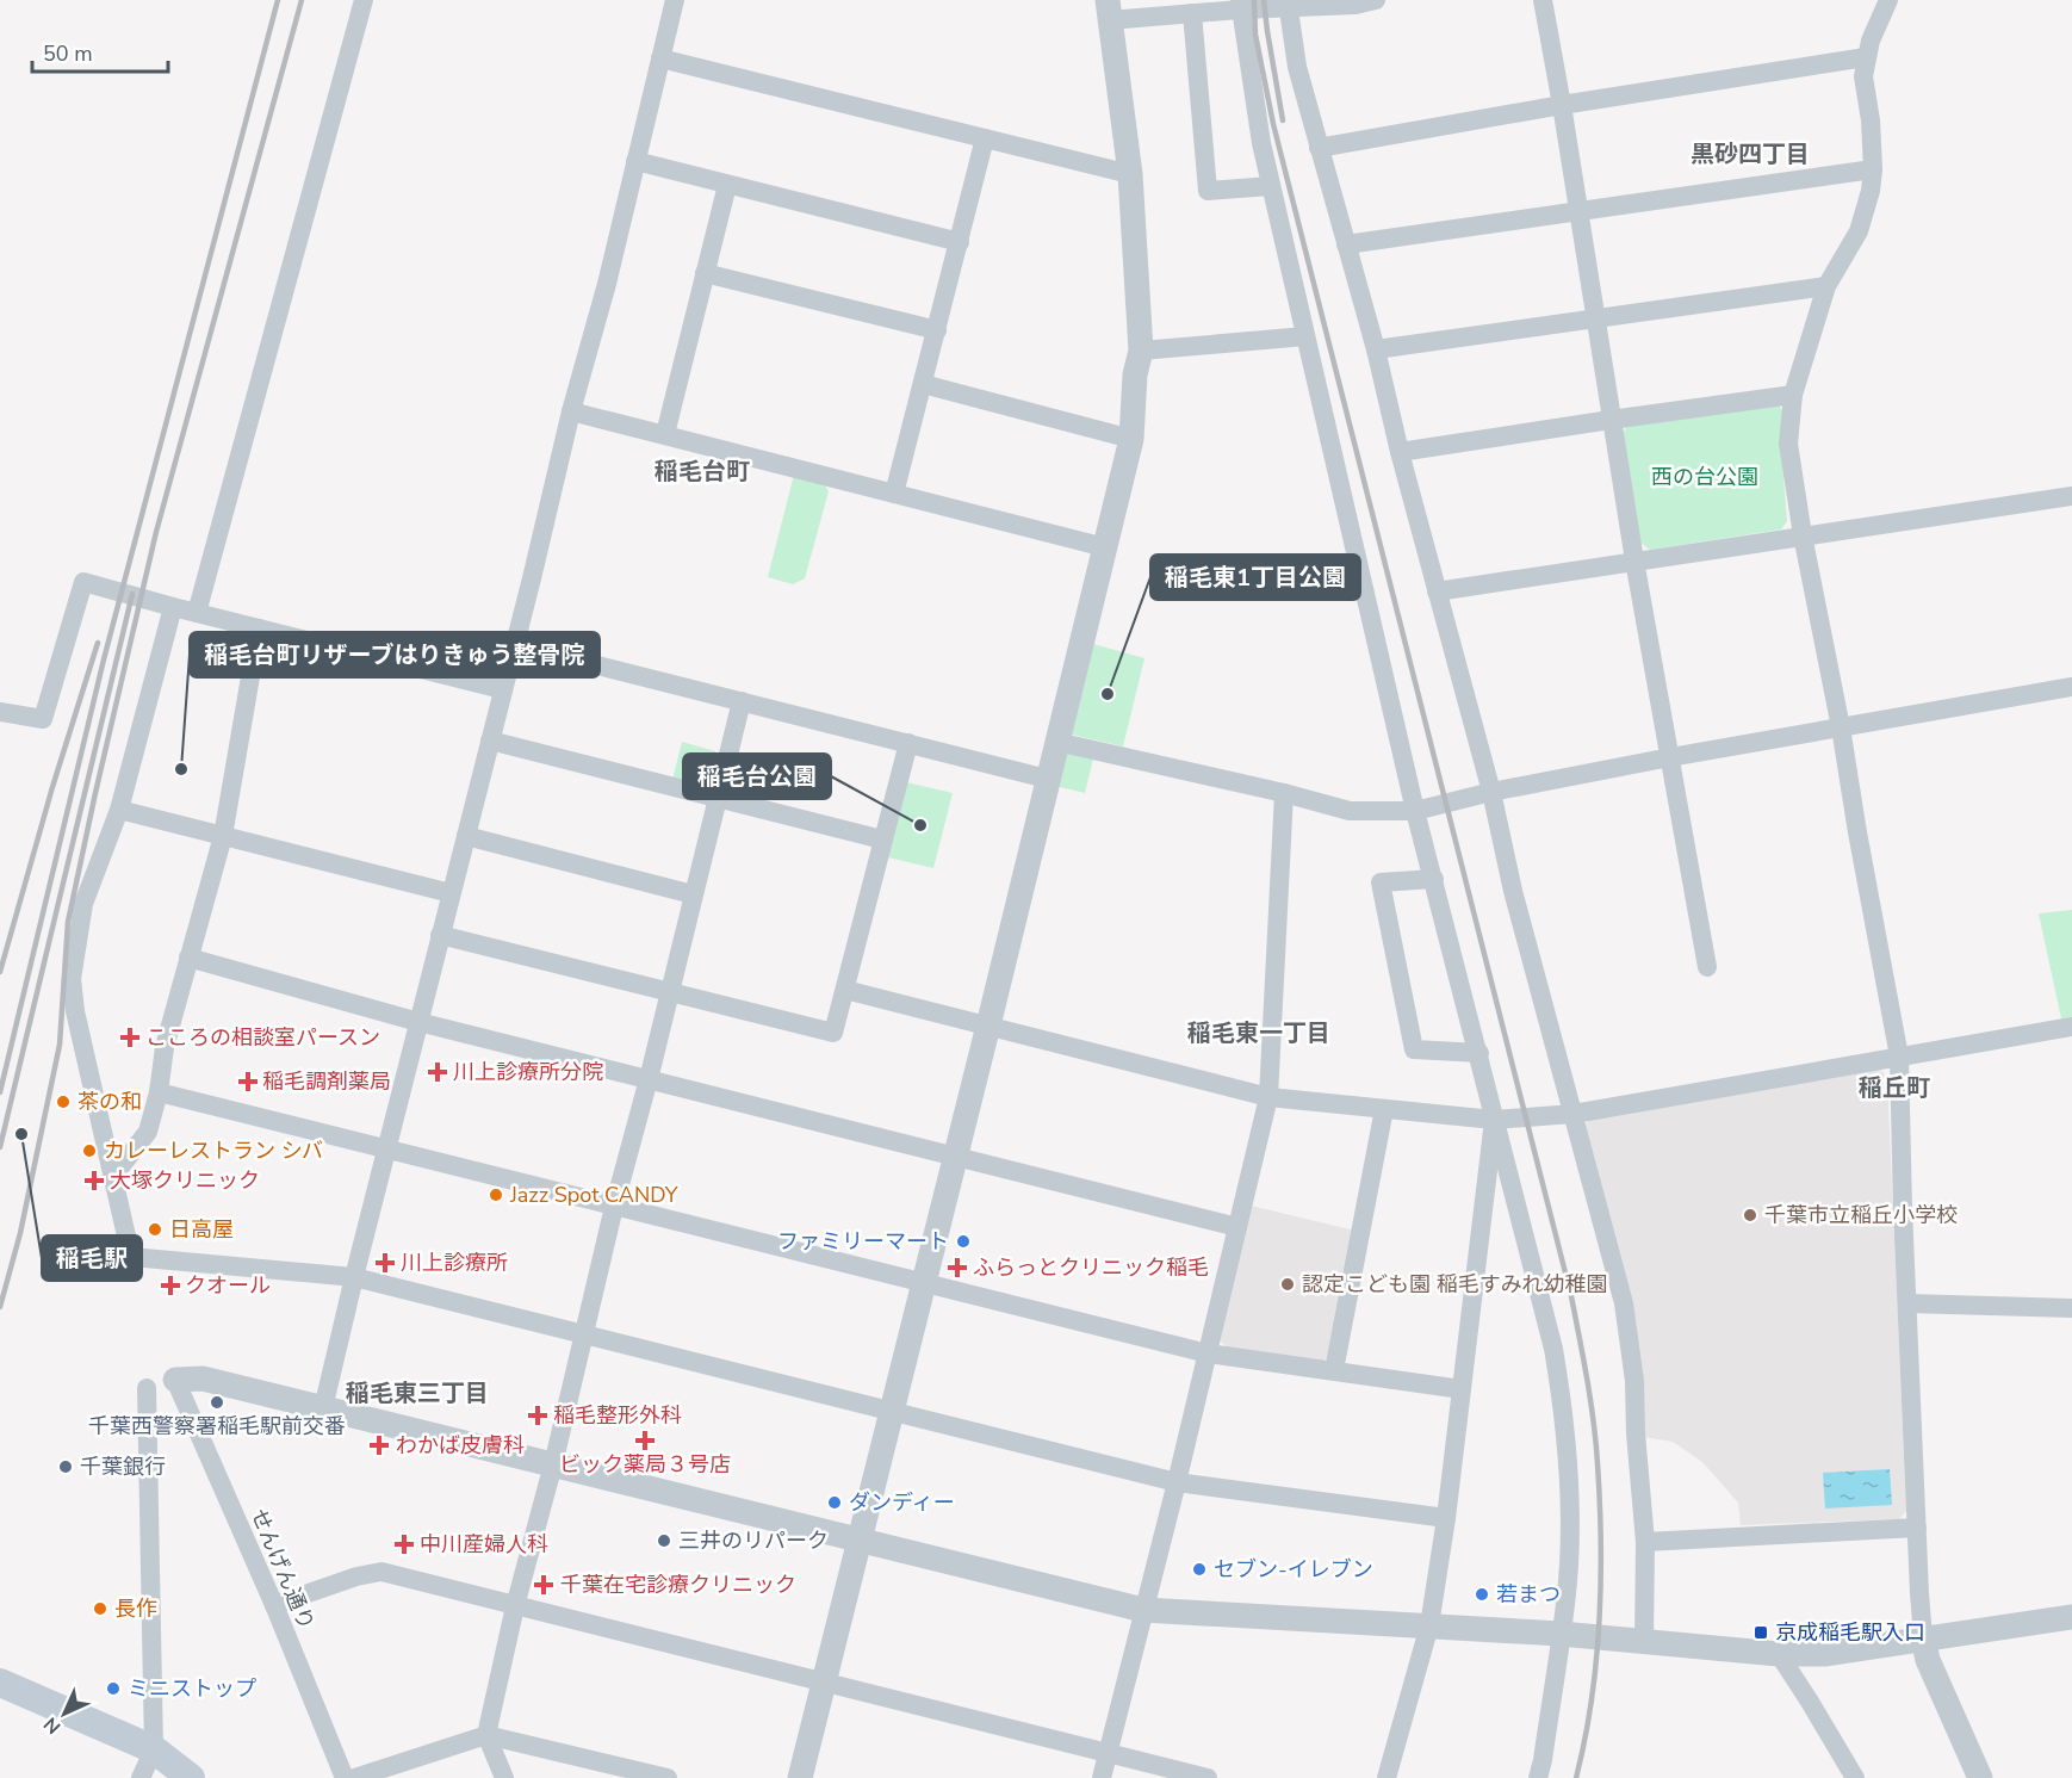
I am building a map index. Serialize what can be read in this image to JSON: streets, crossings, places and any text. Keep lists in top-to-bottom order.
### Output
{
  "streets": {
    "street": ["せんげん通り"]
  },
  "districts": [
    "黒砂四丁目",
    "稲毛台町",
    "稲毛東一丁目",
    "稲丘町",
    "稲毛東三丁目"
  ],
  "parks": ["西の台公園"],
  "places": {
    "other": [
      "稲毛東1丁目公園",
      "稲毛台町リザーブはりきゅう整骨院",
      "稲毛台公園",
      "茶の和",
      "稲毛駅",
      "カレーレストラン シバ",
      "Jazz Spot CANDY",
      "千葉市立稲丘小学校",
      "日高屋",
      "ファミリーマート",
      "認定こども園 稲毛すみれ幼稚園",
      "千葉西警察署稲毛駅前交番",
      "千葉銀行",
      "ダンディー",
      "三井のリパーク",
      "セブン-イレブン",
      "若まつ",
      "長作",
      "ミニストップ"
    ],
    "health": [
      "こころの相談室パースン",
      "川上診療所分院",
      "稲毛調剤薬局",
      "大塚クリニック",
      "川上診療所",
      "ふらっとクリニック稲毛",
      "クオール",
      "稲毛整形外科",
      "ビック薬局３号店",
      "わかば皮膚科",
      "中川産婦人科",
      "千葉在宅診療クリニック"
    ],
    "transit": ["京成稲毛駅入口"]
  },
  "scale_bar": "50 m",
  "north": "bottom left"
}
